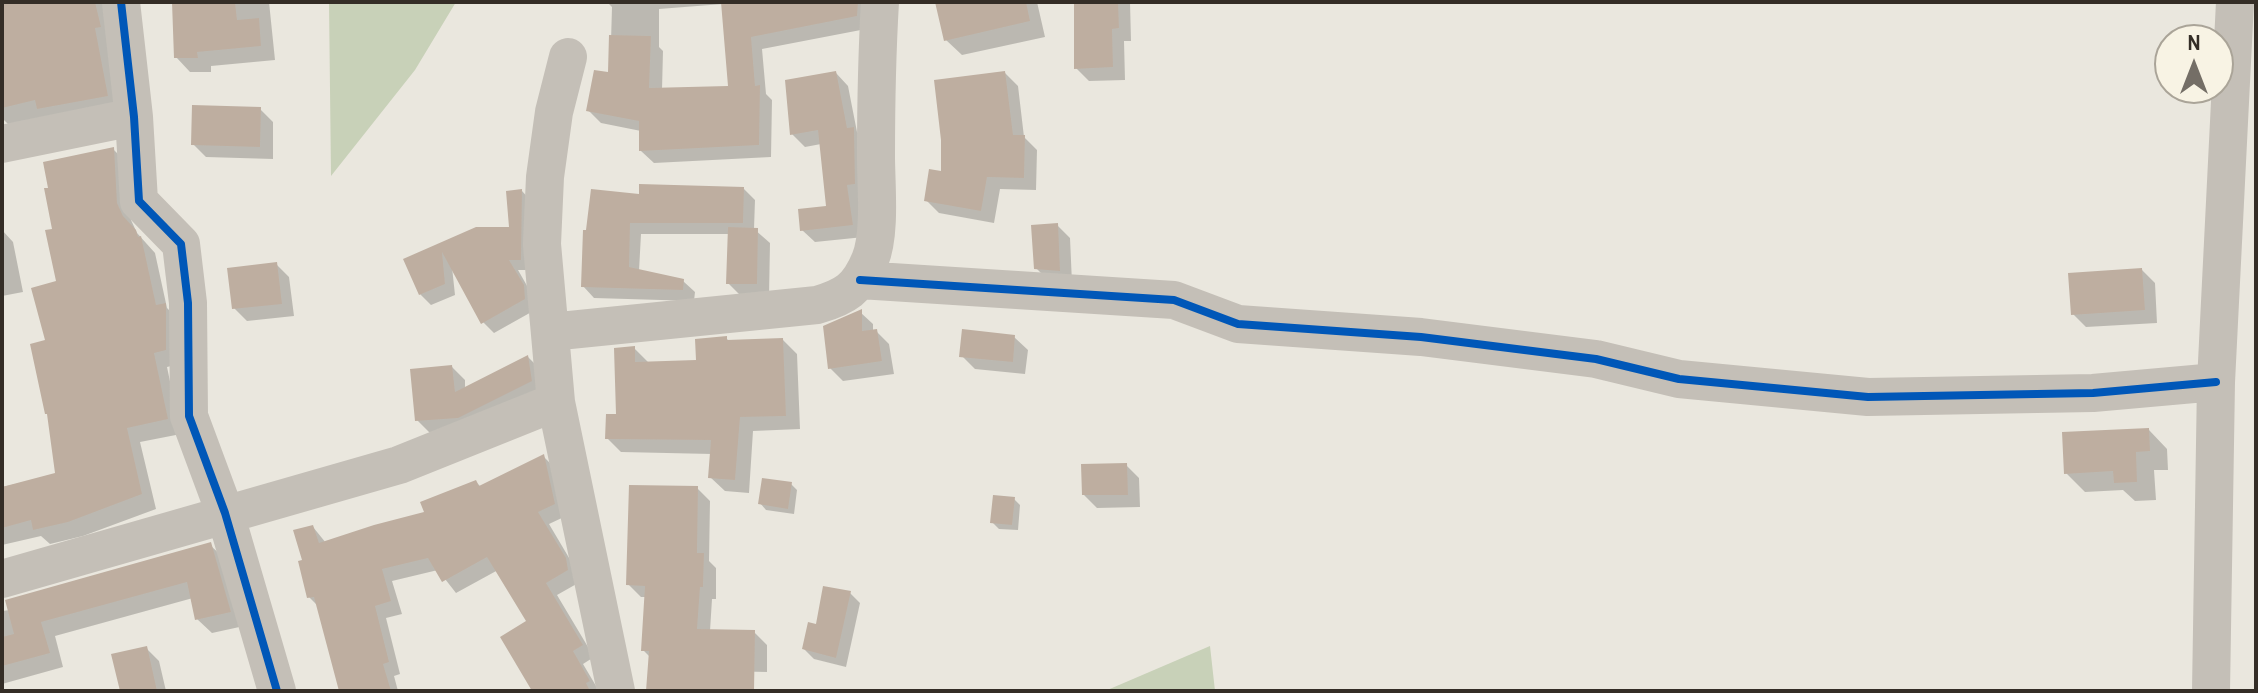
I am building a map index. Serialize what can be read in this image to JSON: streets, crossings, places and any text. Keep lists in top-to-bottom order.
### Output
{
  "north": "top"
}
